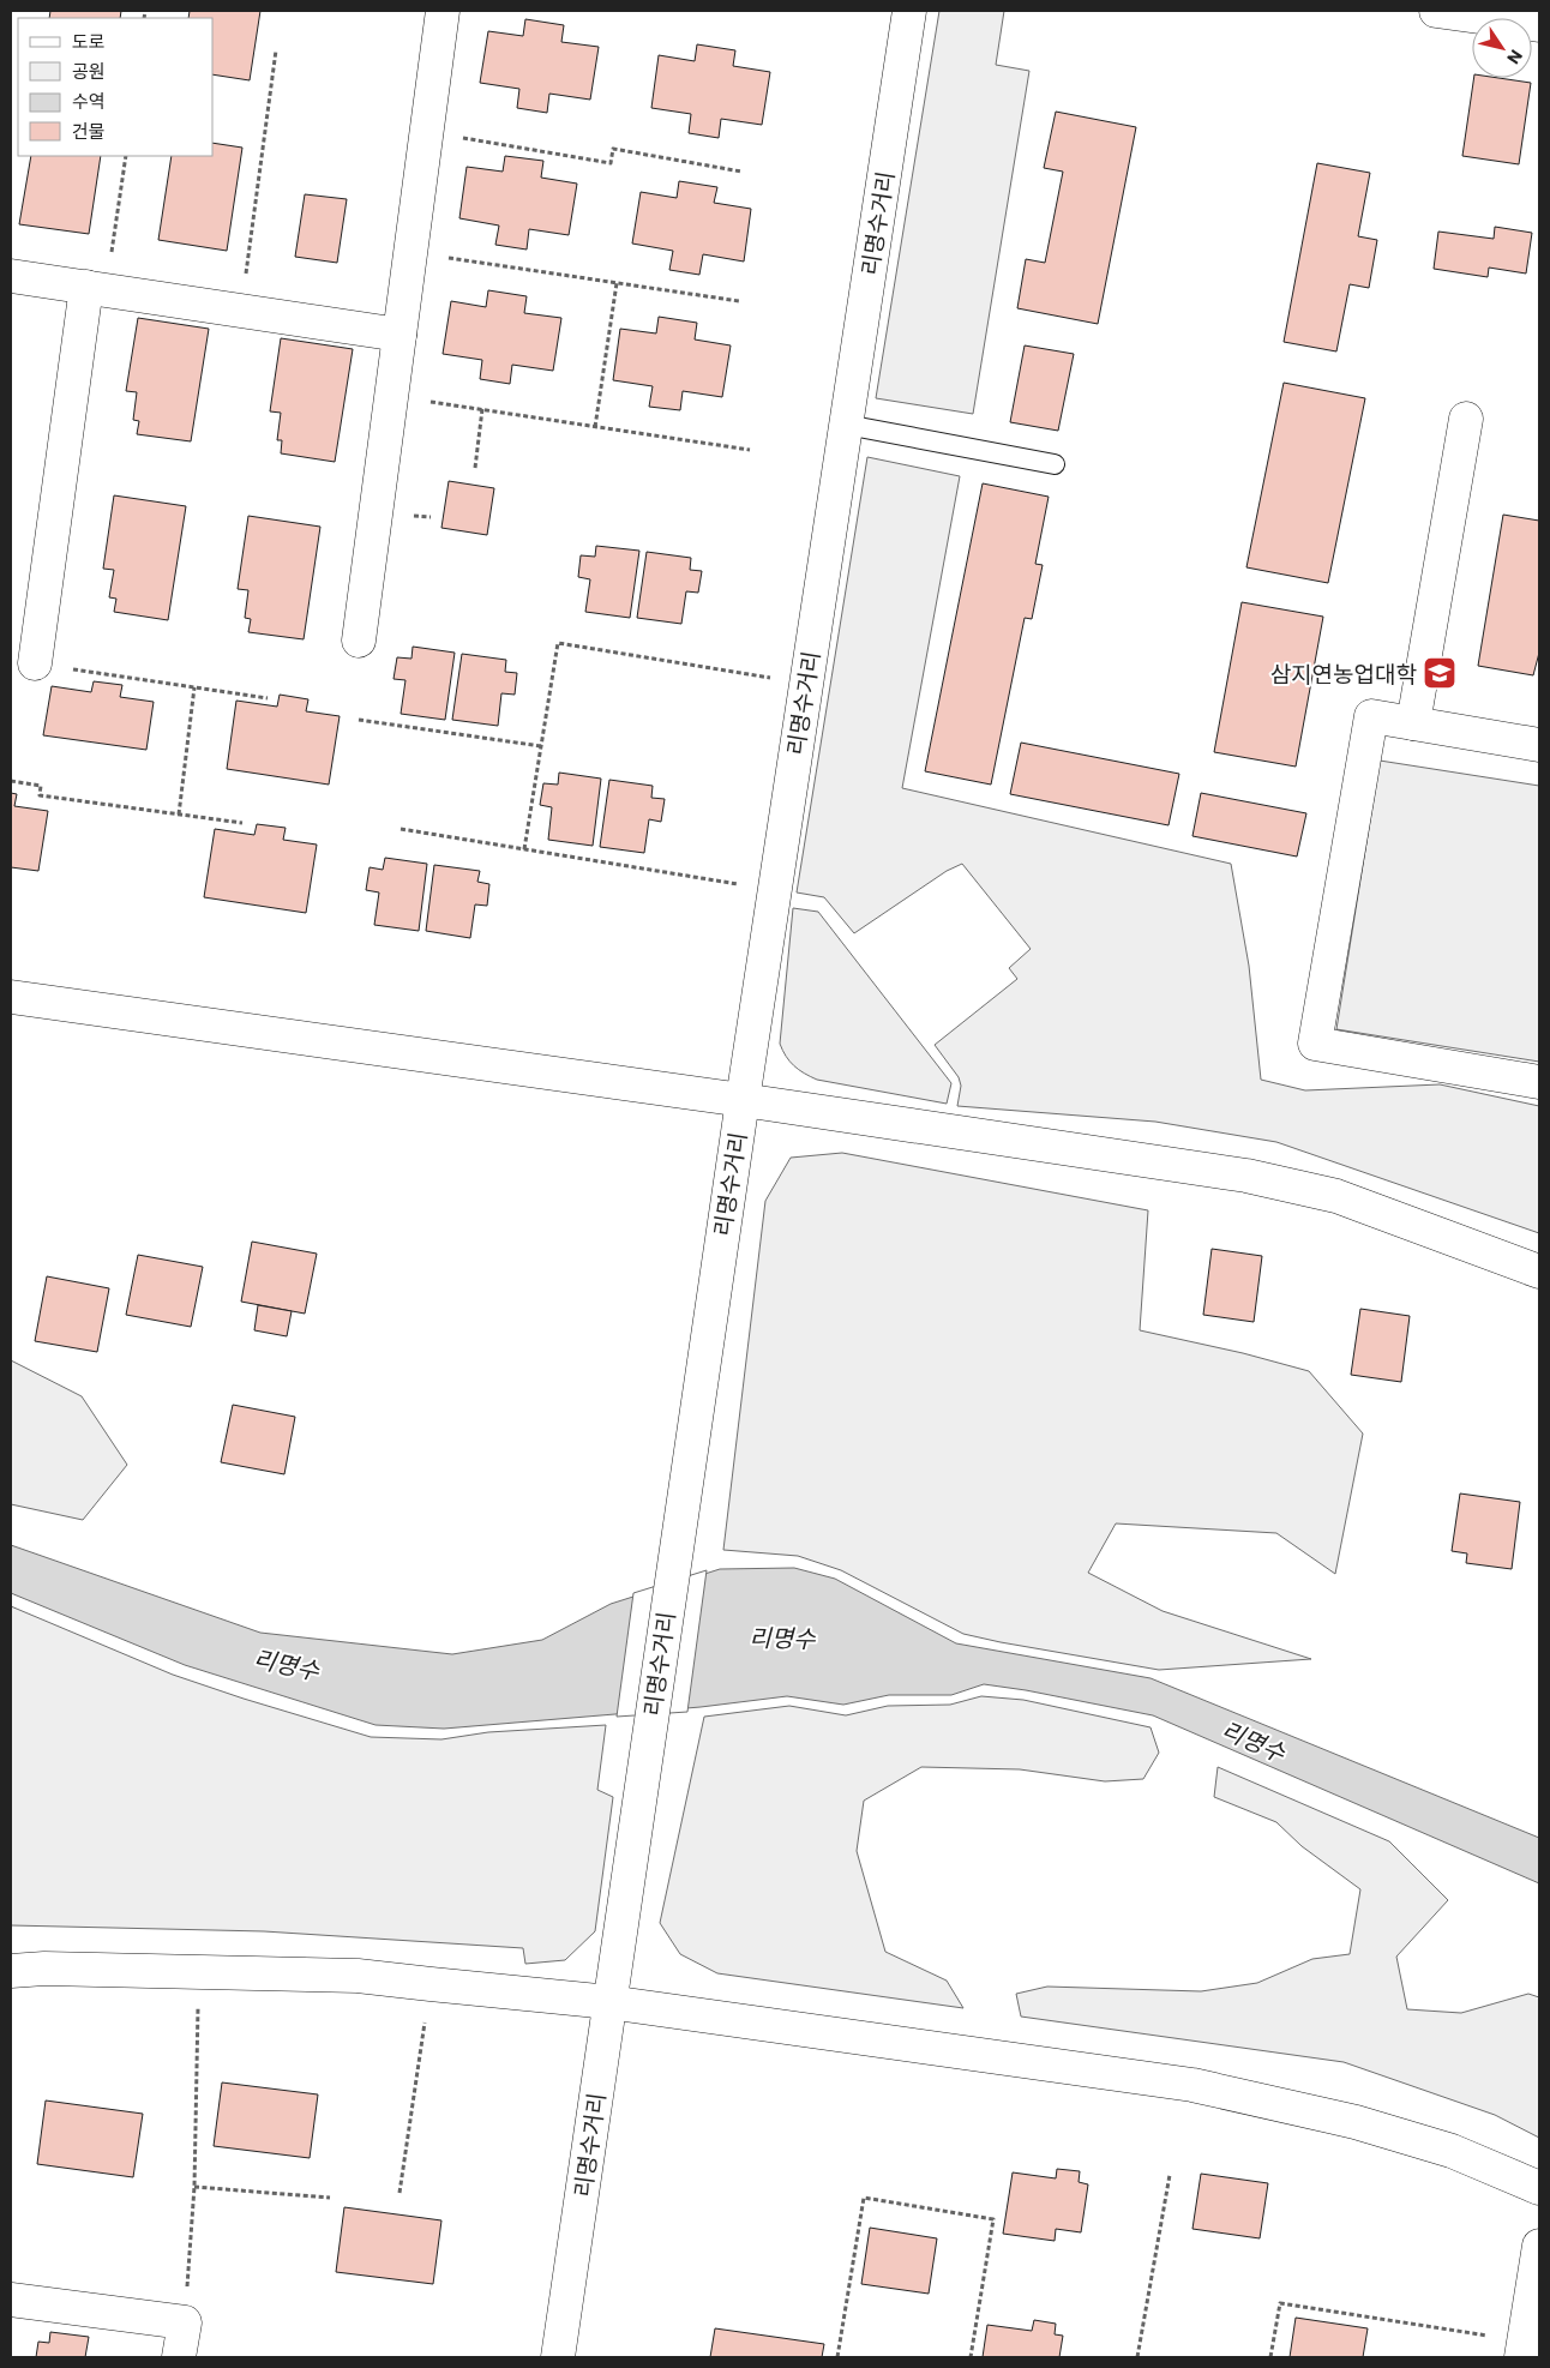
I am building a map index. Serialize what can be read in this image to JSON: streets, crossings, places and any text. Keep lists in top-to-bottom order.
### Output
{
  "streets": {
    "street": ["리명수거리"]
  },
  "water": ["리명수"],
  "places": {
    "school or university": ["삼지연농업대학"]
  },
  "legend": [
    "도로",
    "공원",
    "수역",
    "건물"
  ],
  "north": "bottom right"
}
